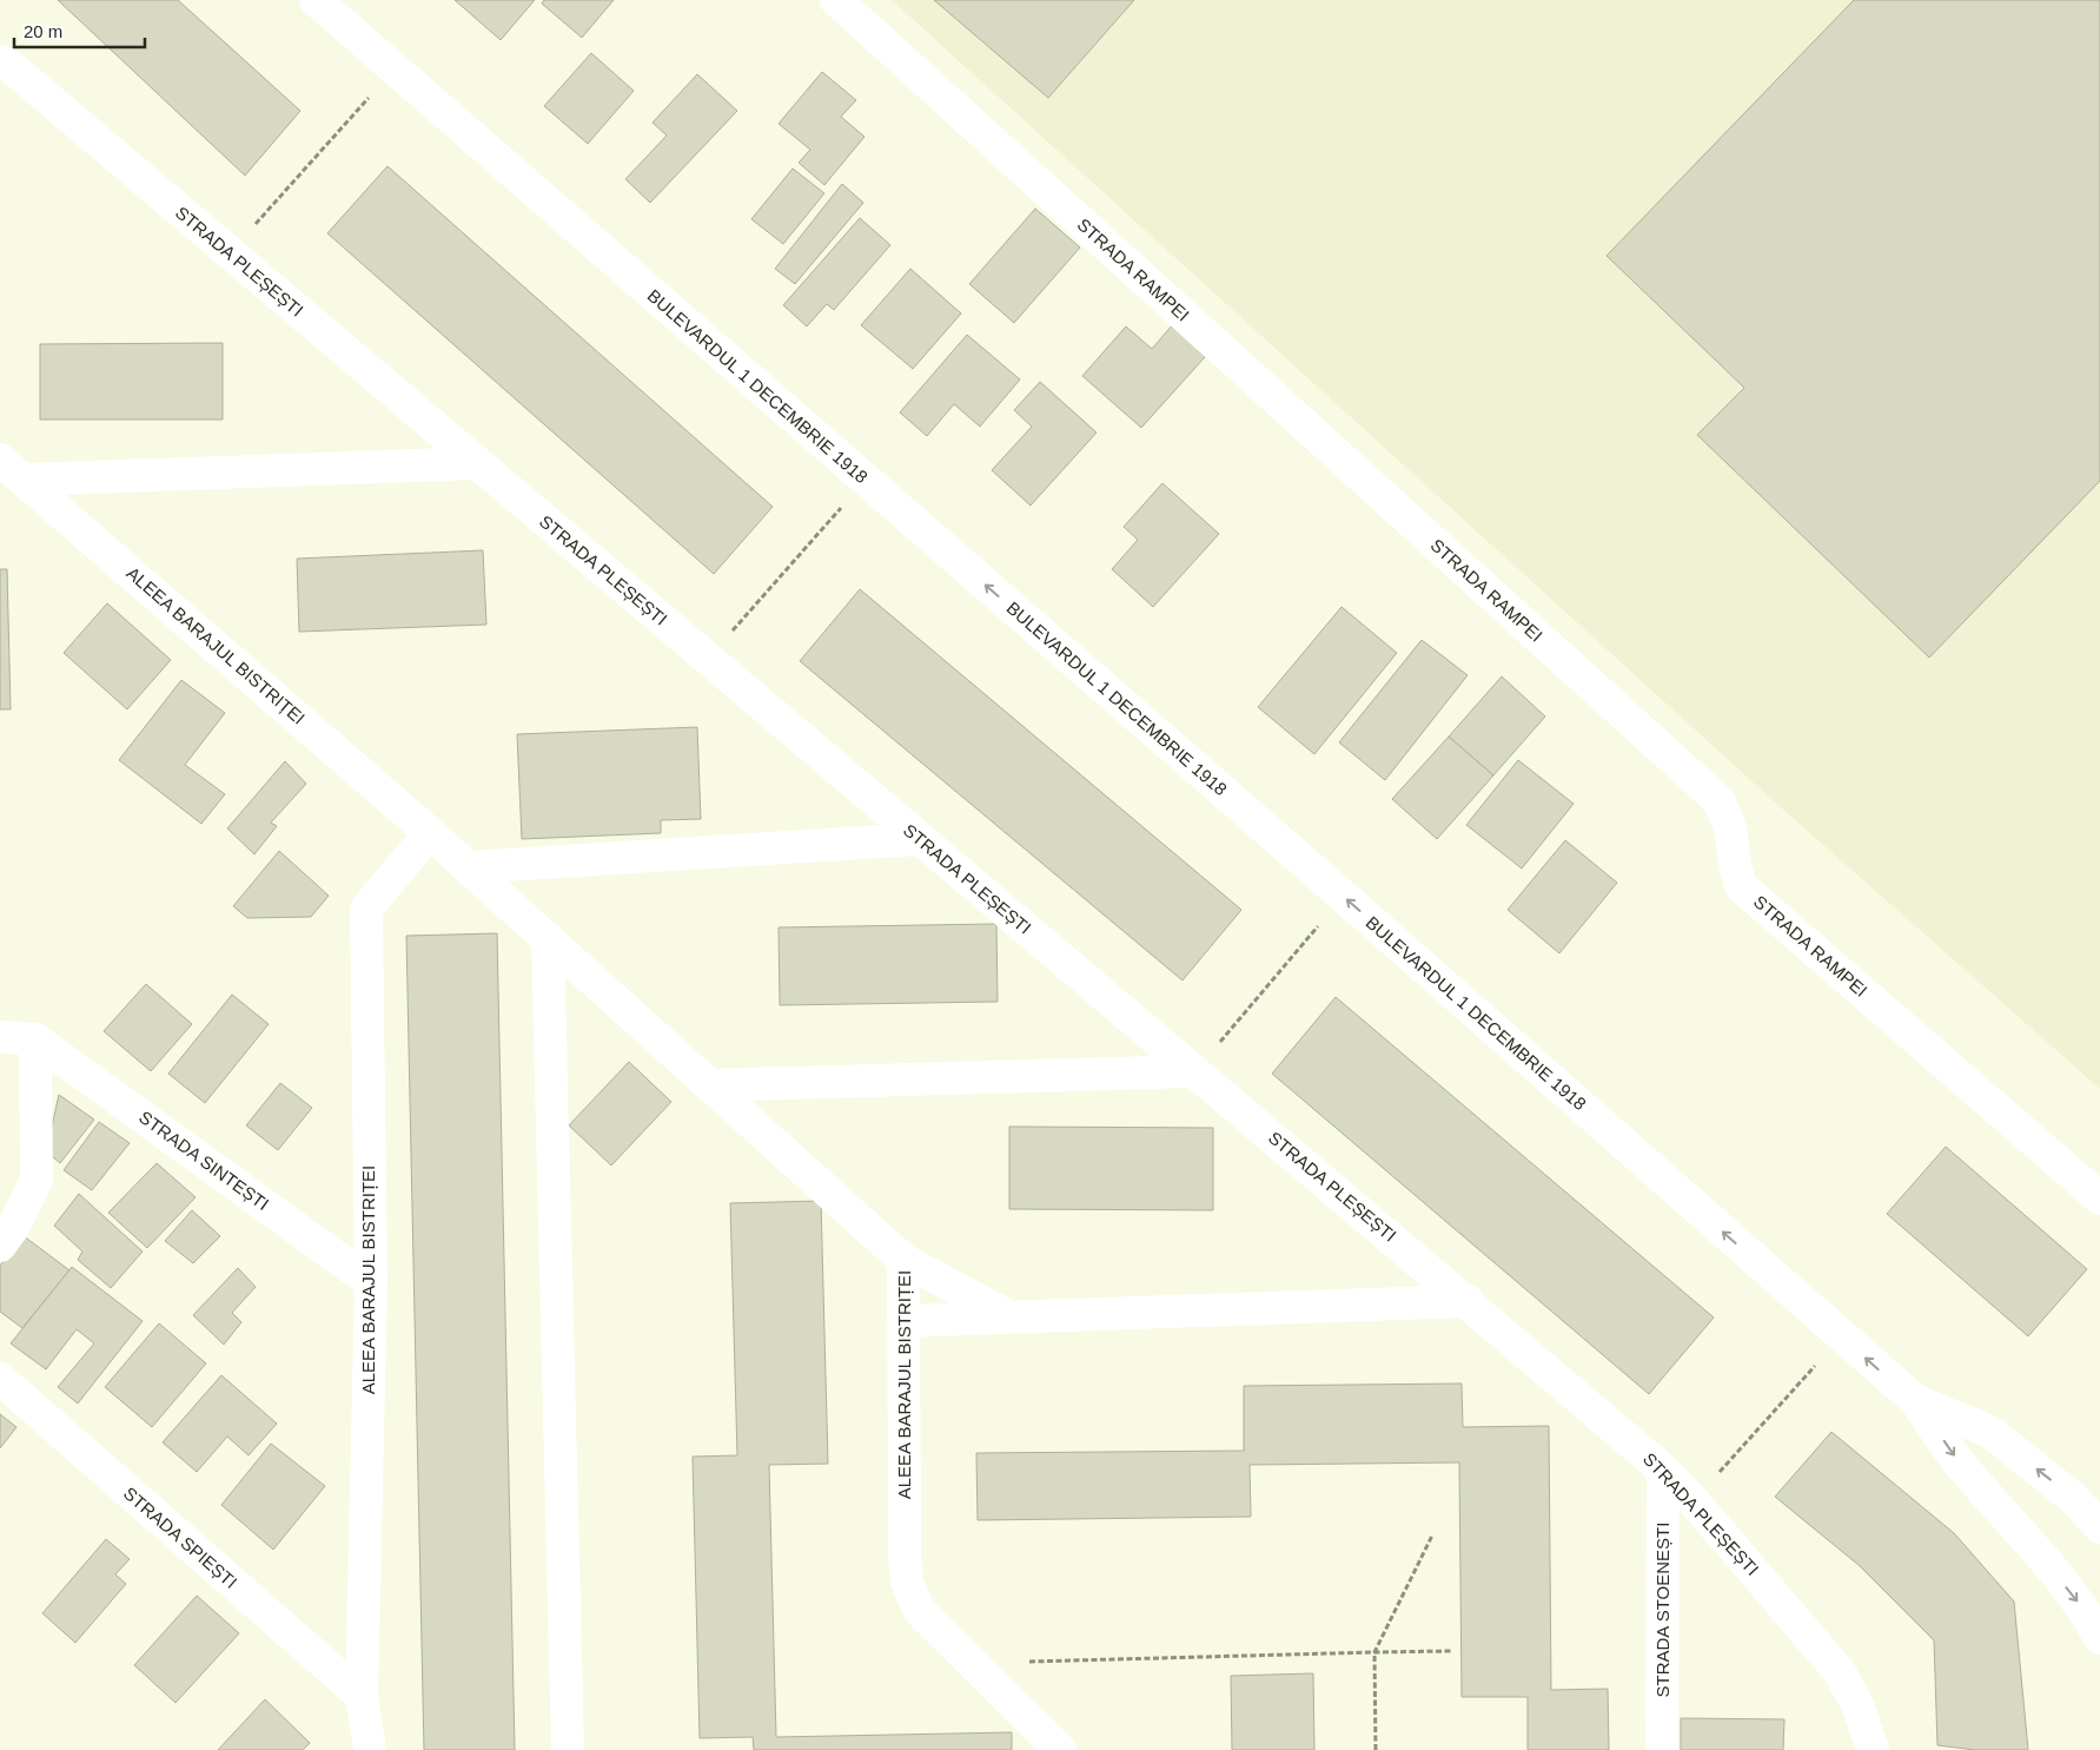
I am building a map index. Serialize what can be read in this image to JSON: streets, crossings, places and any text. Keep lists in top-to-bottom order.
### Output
{
  "streets": {
    "street": [
      "STRADA PLEȘEȘTI",
      "STRADA RAMPEI",
      "BULEVARDUL 1 DECEMBRIE 1918",
      "ALEEA BARAJUL BISTRIȚEI",
      "STRADA SINTEȘTI",
      "STRADA SPIEȘTI",
      "STRADA STOENEȘTI"
    ]
  },
  "crossings": [
    ["STRADA PLEȘEȘTI", "STRADA STOENEȘTI"],
    ["ALEEA BARAJUL BISTRIȚEI", "STRADA SINTEȘTI"],
    ["ALEEA BARAJUL BISTRIȚEI", "STRADA SPIEȘTI"]
  ],
  "scale_bar": "20 m"
}
